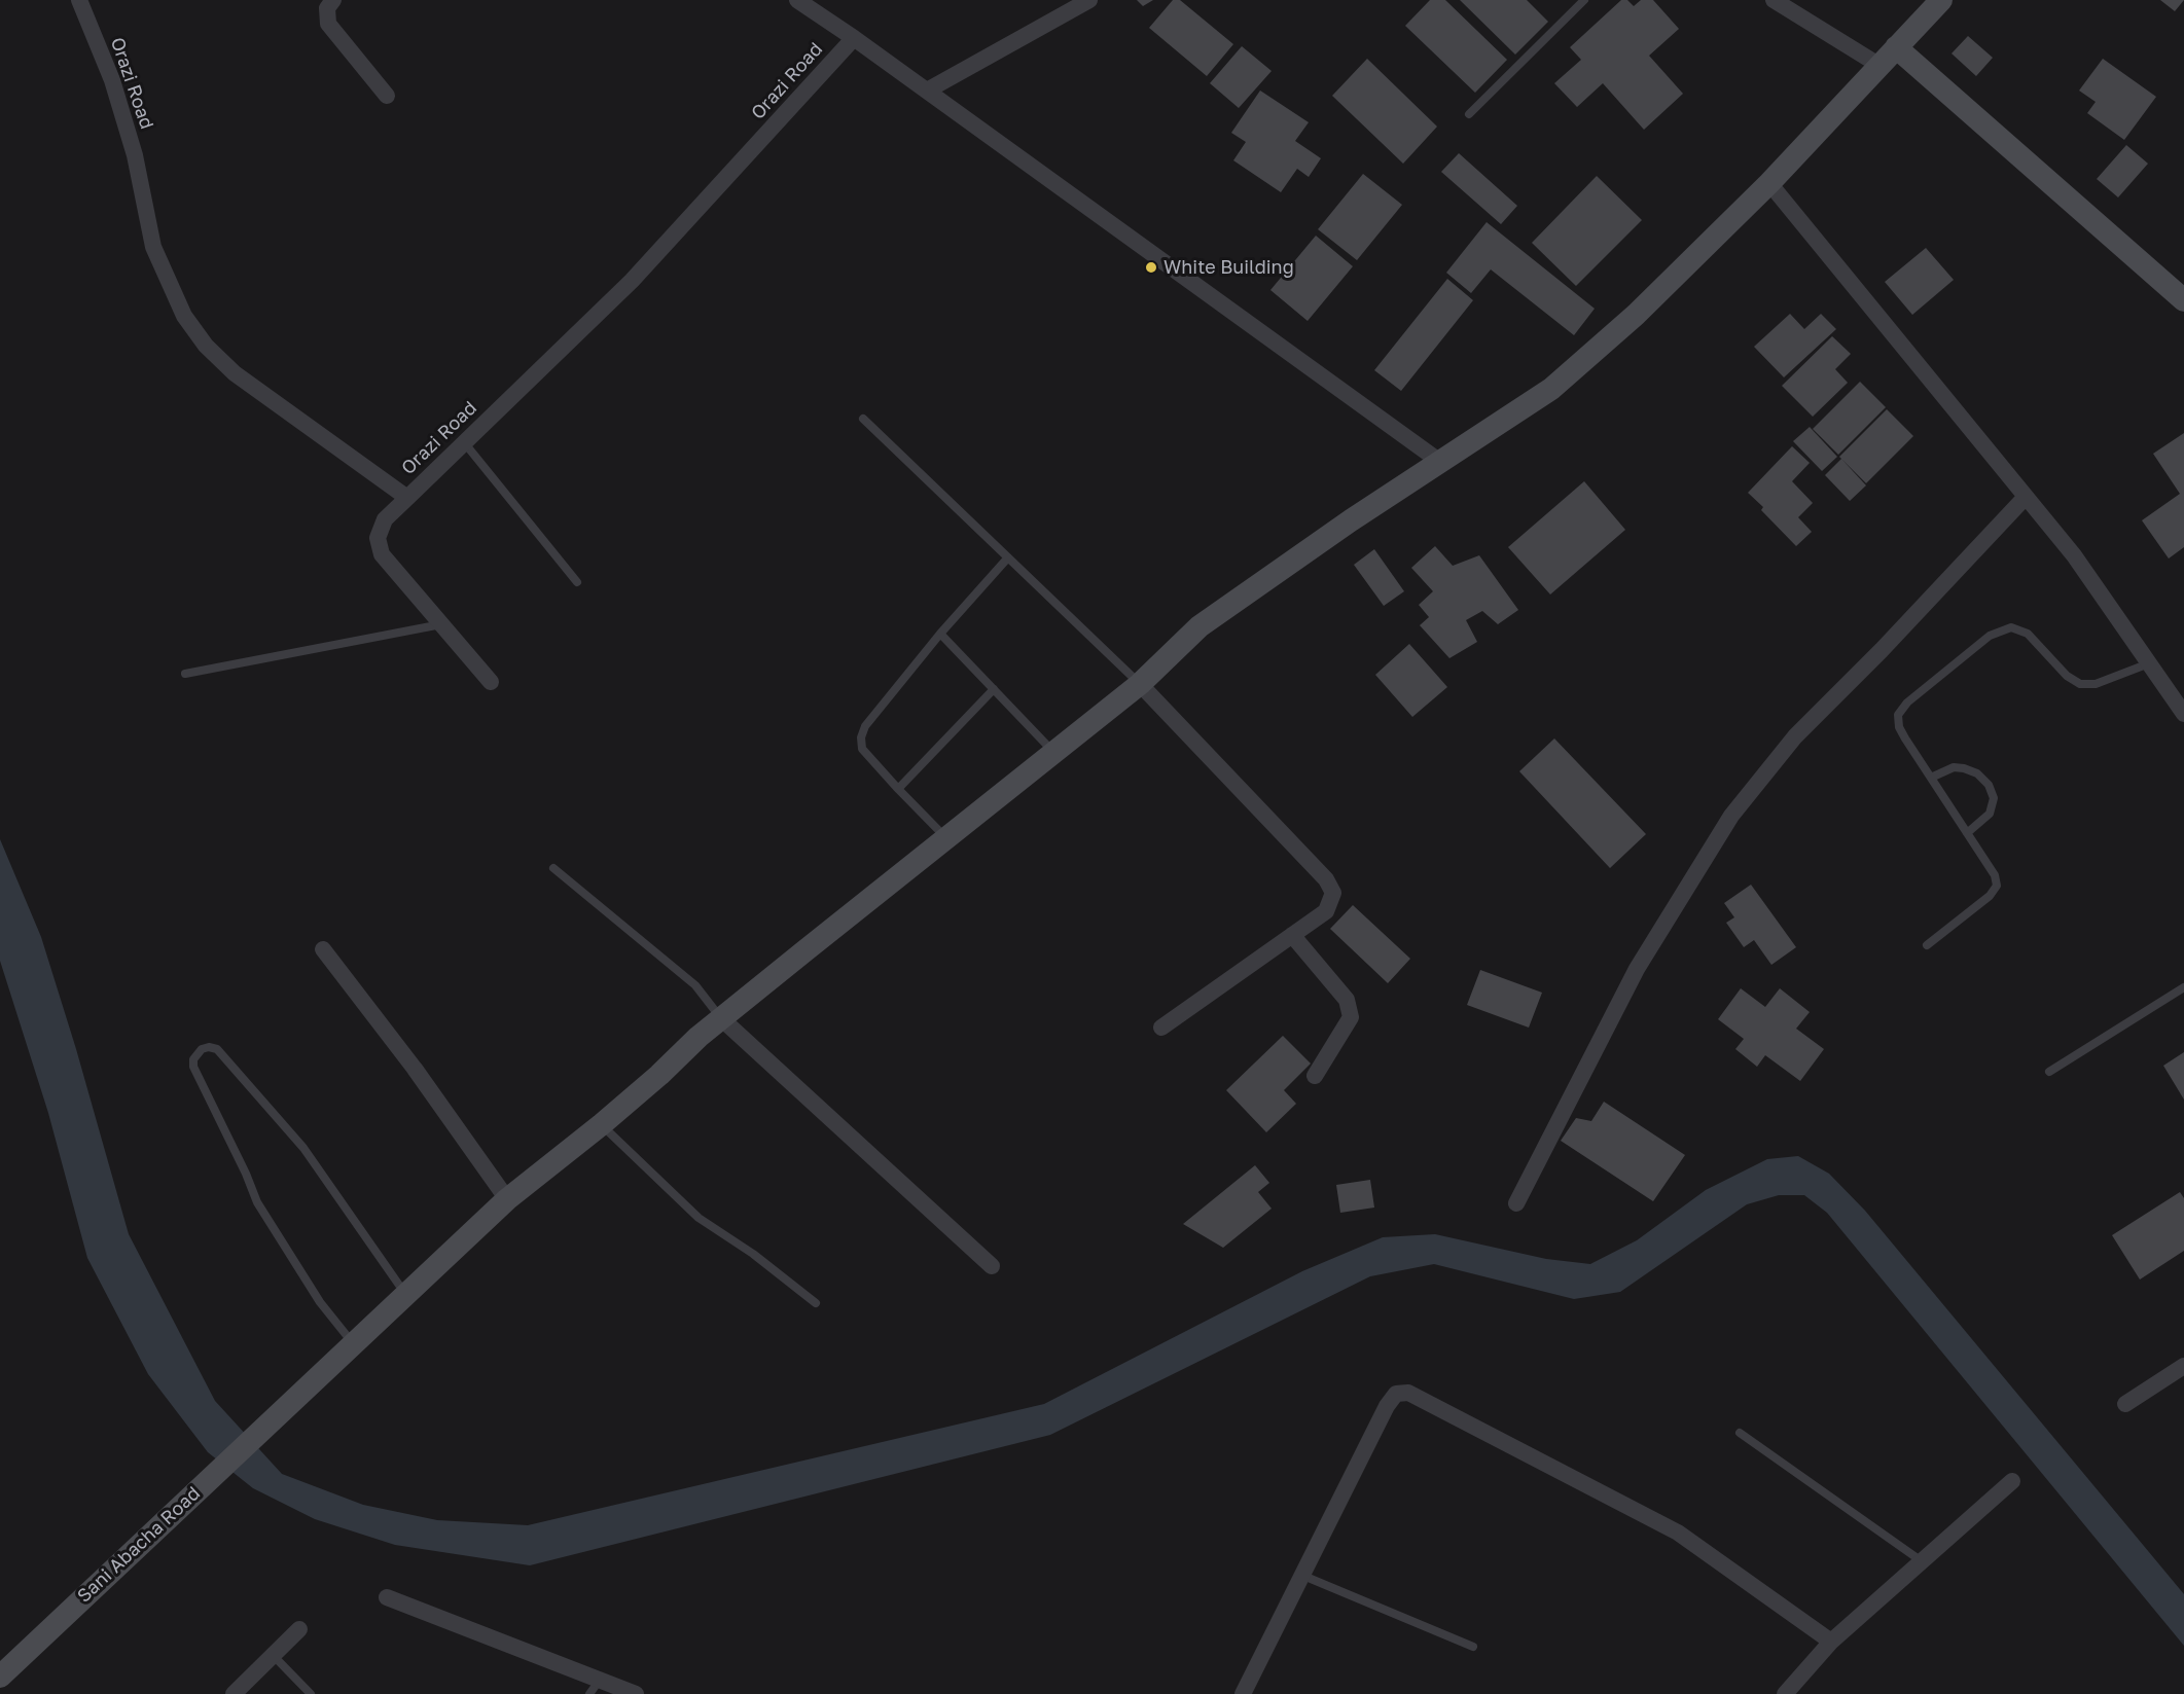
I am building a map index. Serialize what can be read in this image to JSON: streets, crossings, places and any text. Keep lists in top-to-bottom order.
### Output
{
  "streets": {
    "street": ["Orazi Road", "Sani Abacha Road"]
  },
  "places": ["White Building"]
}
